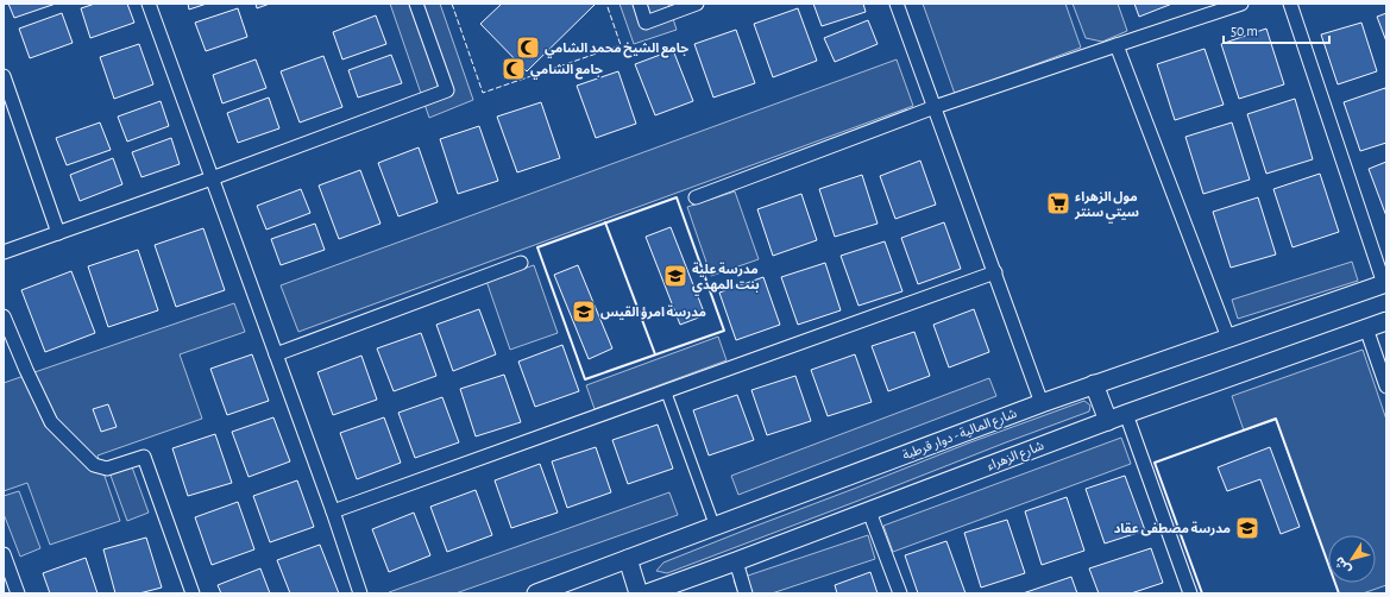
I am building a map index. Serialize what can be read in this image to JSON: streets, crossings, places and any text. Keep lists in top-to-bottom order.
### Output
{
  "streets": {
    "main road": ["شارع المالية - دوار قرطبة", "شارع الزهراء"]
  },
  "places": {
    "mosque": ["جامع الشيخ محمد الشامي", "جامع الشامي"],
    "supermarket": ["مول الزهراء سيتي سنتر"],
    "school or university": ["مدرسة علية بنت المهدي", "مدرسة امرؤ القيس", "مدرسة مصطفى عقاد"]
  },
  "scale_bar": "50 m",
  "north": "bottom left"
}
